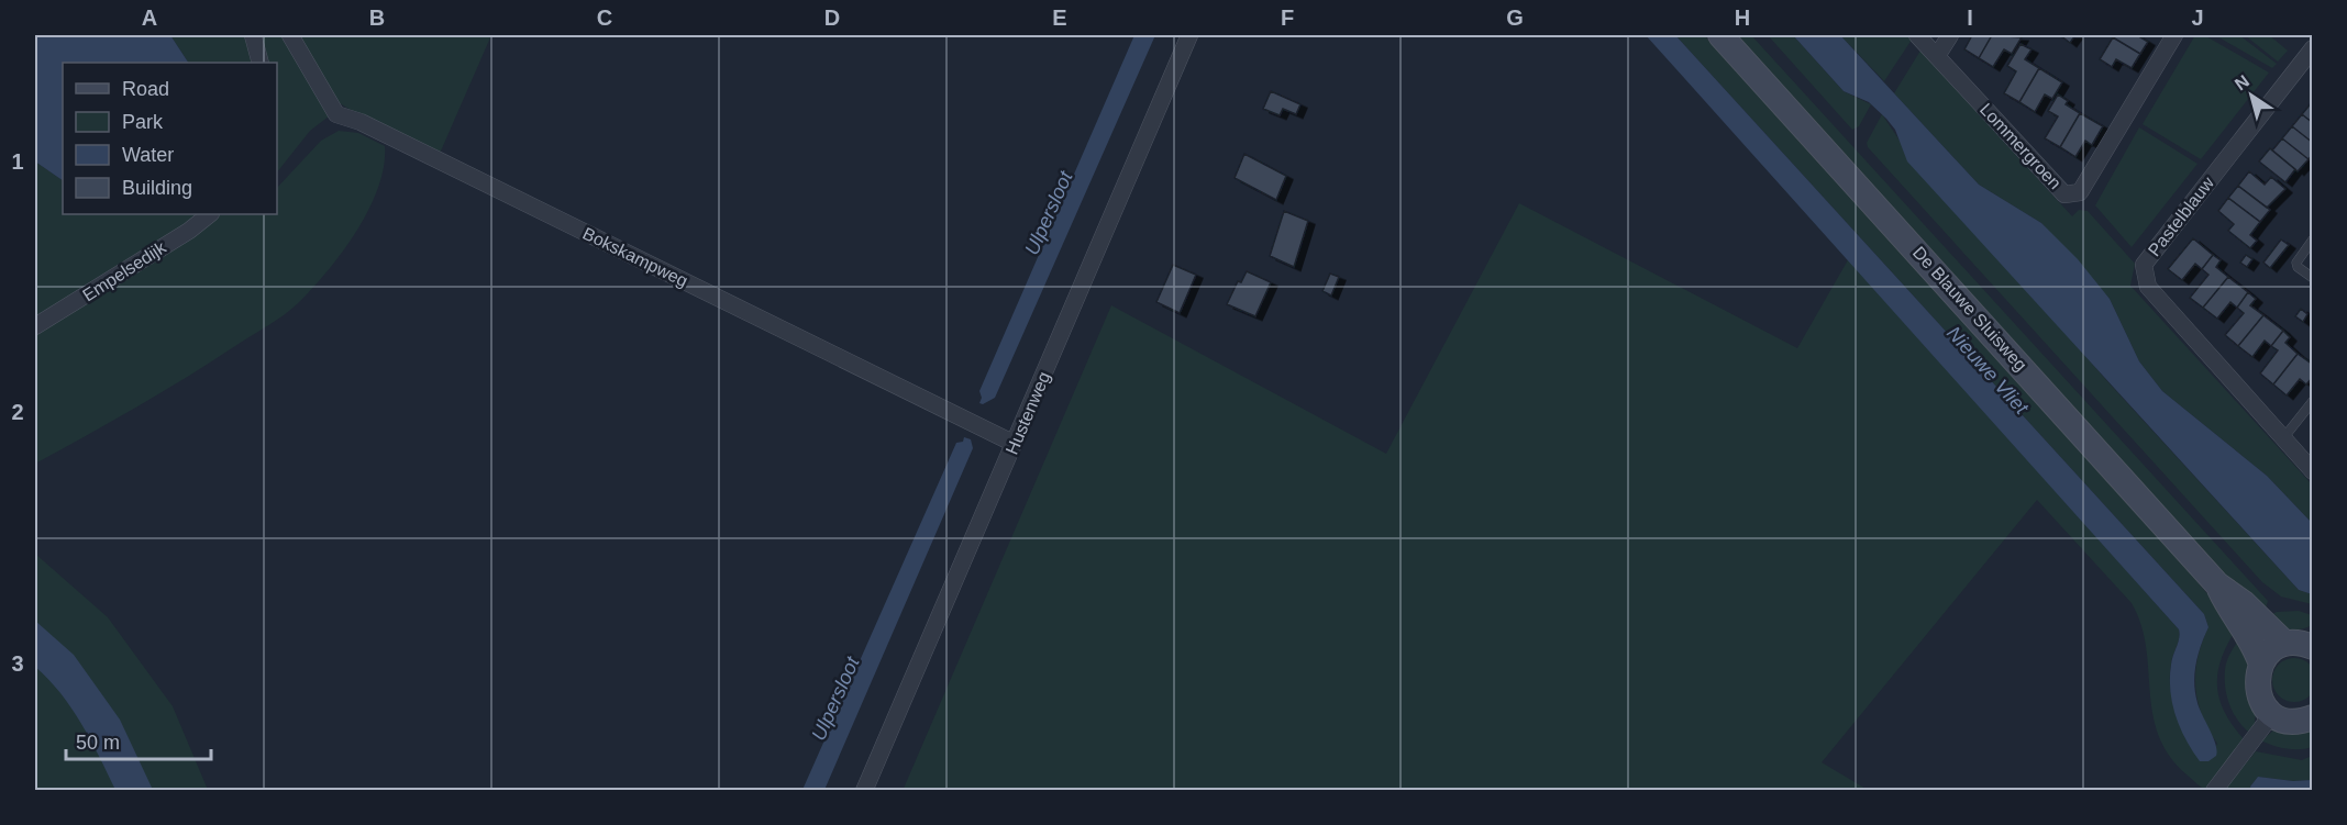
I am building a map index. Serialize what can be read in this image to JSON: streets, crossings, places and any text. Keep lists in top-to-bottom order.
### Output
{
  "streets": {
    "main road": ["De Blauwe Sluisweg"],
    "street": [
      "Lommergroen",
      "Pastelblauw",
      "Bokskampweg",
      "Empelsedijk",
      "Hustenweg"
    ]
  },
  "crossings": [
    ["Bokskampweg", "Hustenweg"]
  ],
  "water": ["Ulpersloot", "Nieuwe Vliet"],
  "legend": [
    "Road",
    "Park",
    "Water",
    "Building"
  ],
  "scale_bar": "50 m",
  "north": "top left",
  "grid": {
    "columns": [
      "A",
      "B",
      "C",
      "D",
      "E",
      "F",
      "G",
      "H",
      "I",
      "J"
    ],
    "rows": ["1", "2", "3"]
  }
}
